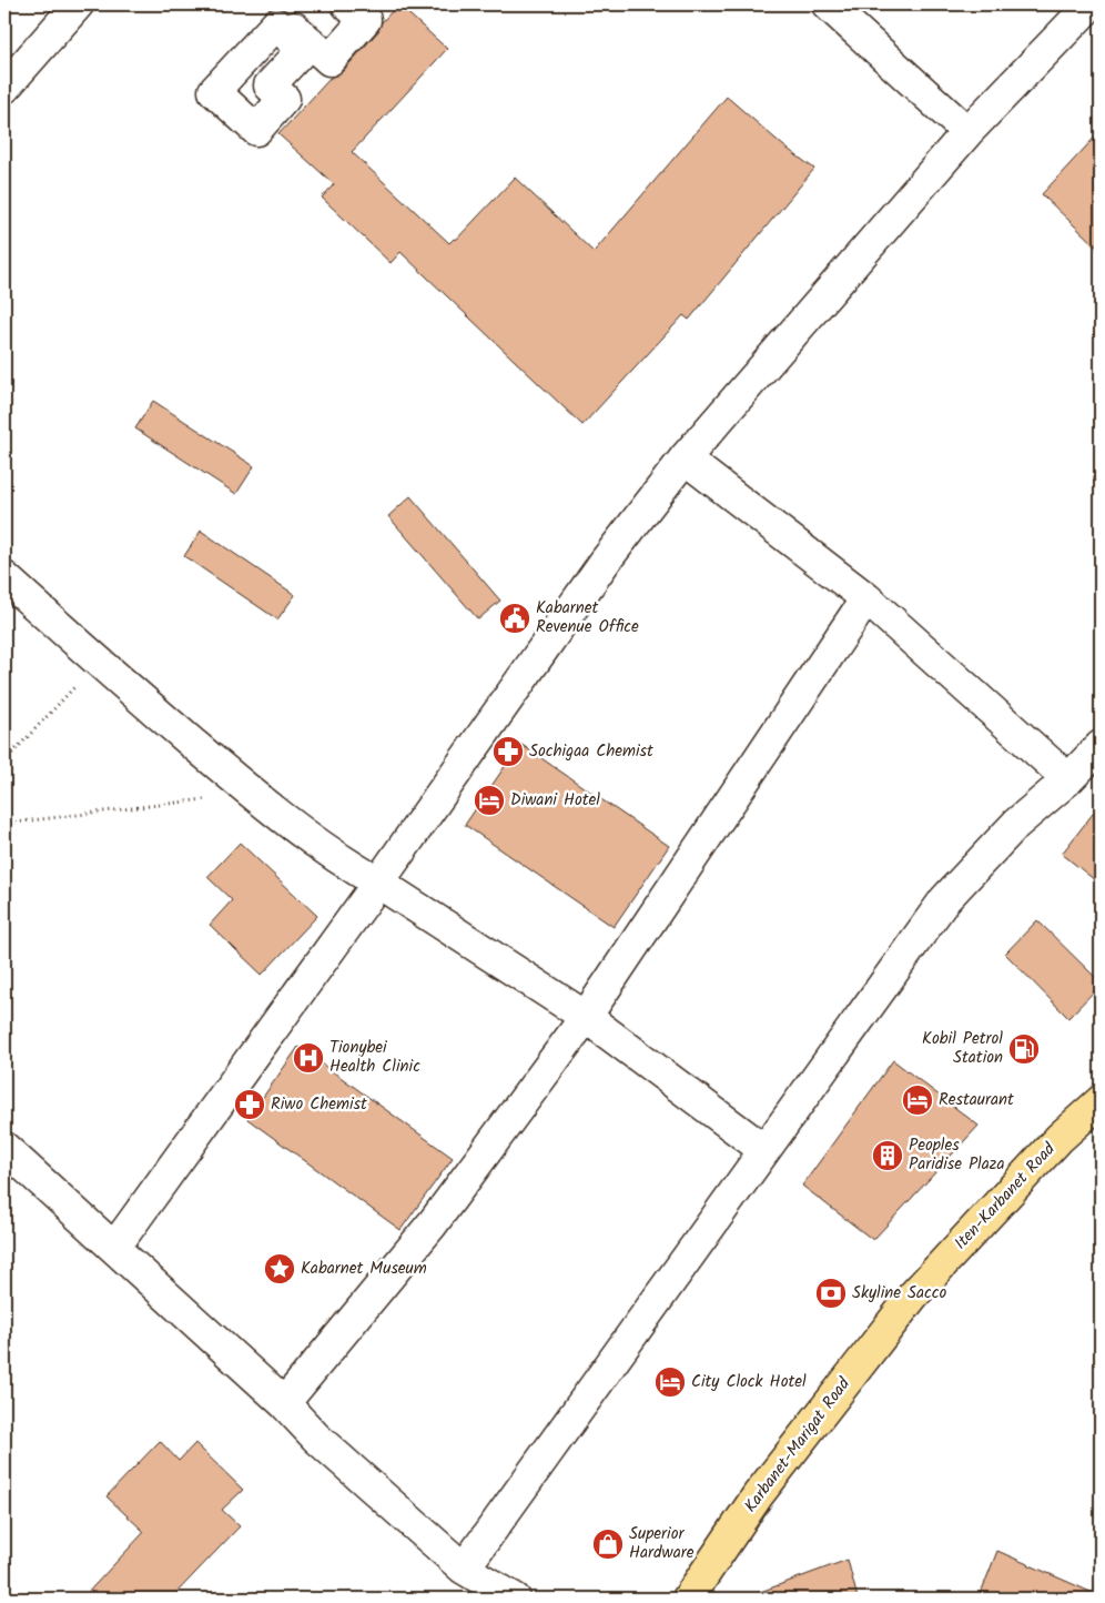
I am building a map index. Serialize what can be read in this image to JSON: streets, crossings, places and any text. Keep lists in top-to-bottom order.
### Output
{
  "streets": {
    "main road": ["Iten-Karbanet Road", "Karbanet-Marigat Road"]
  },
  "crossings": [
    ["Iten-Karbanet Road", "Karbanet-Marigat Road"]
  ],
  "places": {
    "public building": ["Kabarnet Revenue Office"],
    "pharmacy": ["Sochigaa Chemist", "Riwo Chemist"],
    "hotel": ["Diwani Hotel", "Restaurant", "City Clock Hotel"],
    "fuel station": ["Kobil Petrol Station"],
    "hospital": ["Tionybei Health Clinic"],
    "building": ["Peoples Paridise Plaza"],
    "place": ["Kabarnet Museum"],
    "bank": ["Skyline Sacco"],
    "shop": ["Superior Hardware"]
  }
}
